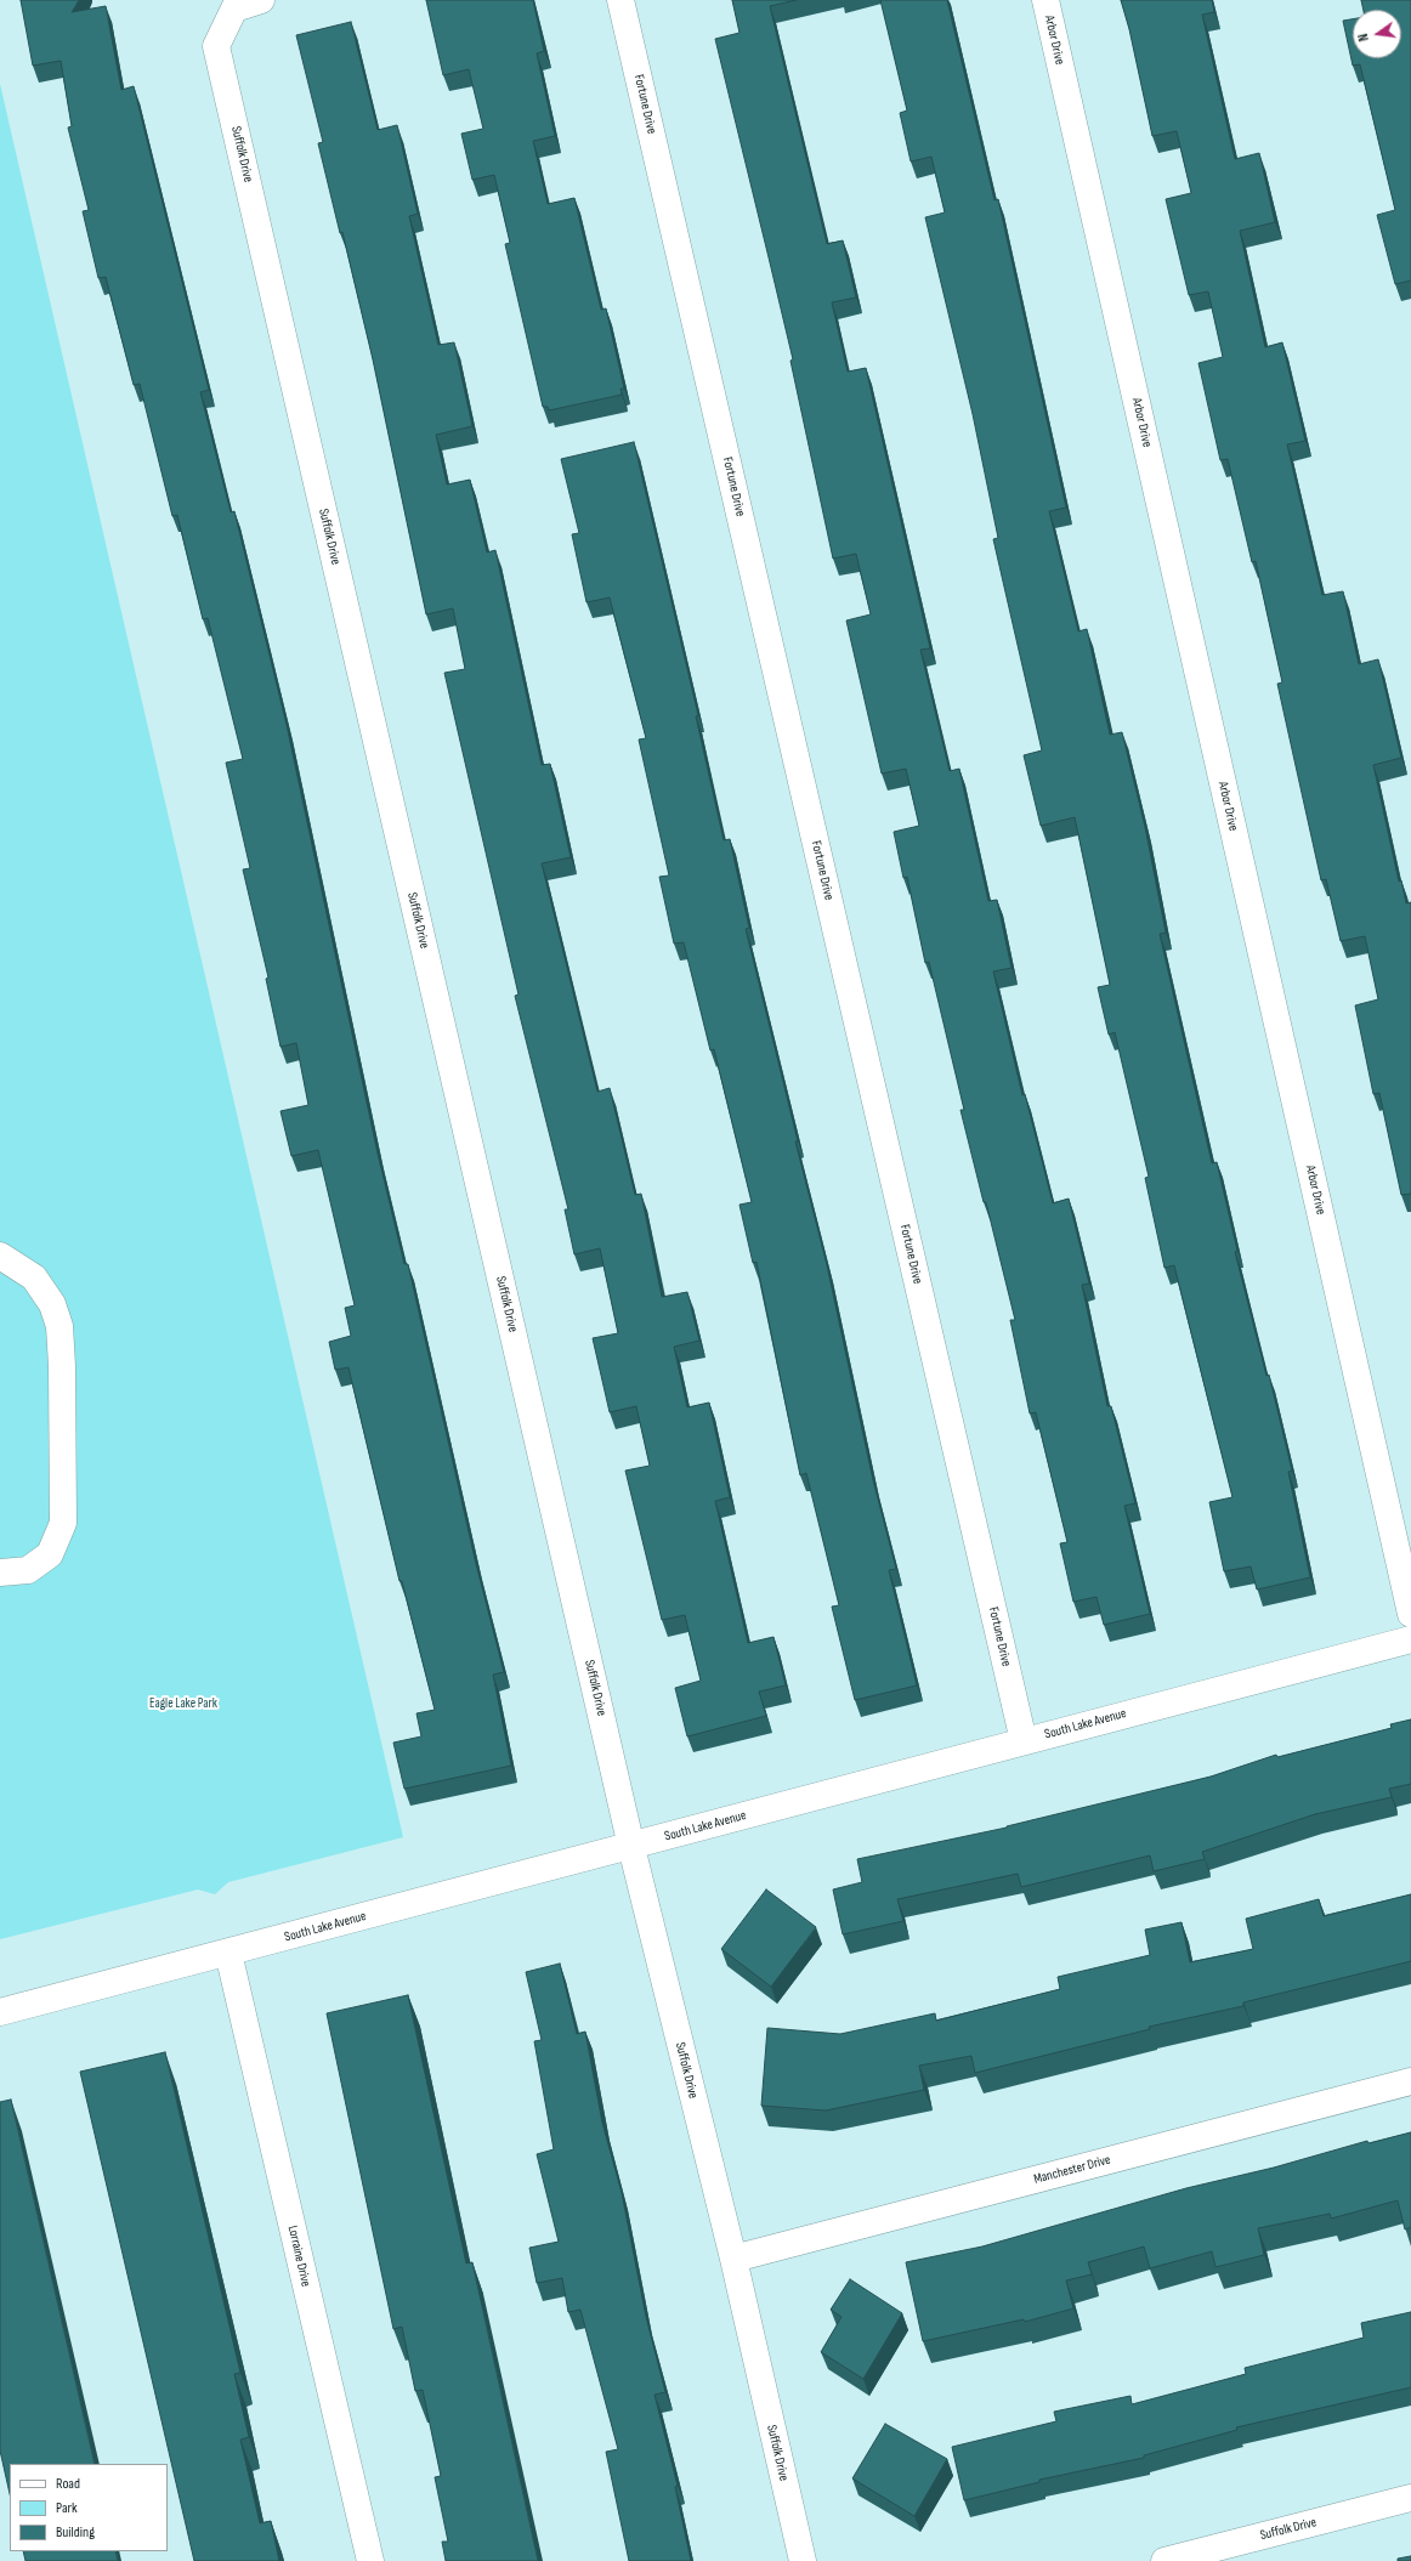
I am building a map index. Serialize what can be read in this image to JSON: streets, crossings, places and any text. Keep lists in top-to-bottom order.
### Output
{
  "streets": {
    "street": [
      "Arbor Drive",
      "Fortune Drive",
      "Suffolk Drive",
      "South Lake Avenue",
      "Manchester Drive",
      "Lorraine Drive"
    ]
  },
  "crossings": [
    ["Fortune Drive", "South Lake Avenue"],
    ["Suffolk Drive", "South Lake Avenue"],
    ["Suffolk Drive", "Manchester Drive"],
    ["South Lake Avenue", "Lorraine Drive"]
  ],
  "parks": ["Eagle Lake Park"],
  "legend": ["Road", "Park", "Building"],
  "north": "left"
}
